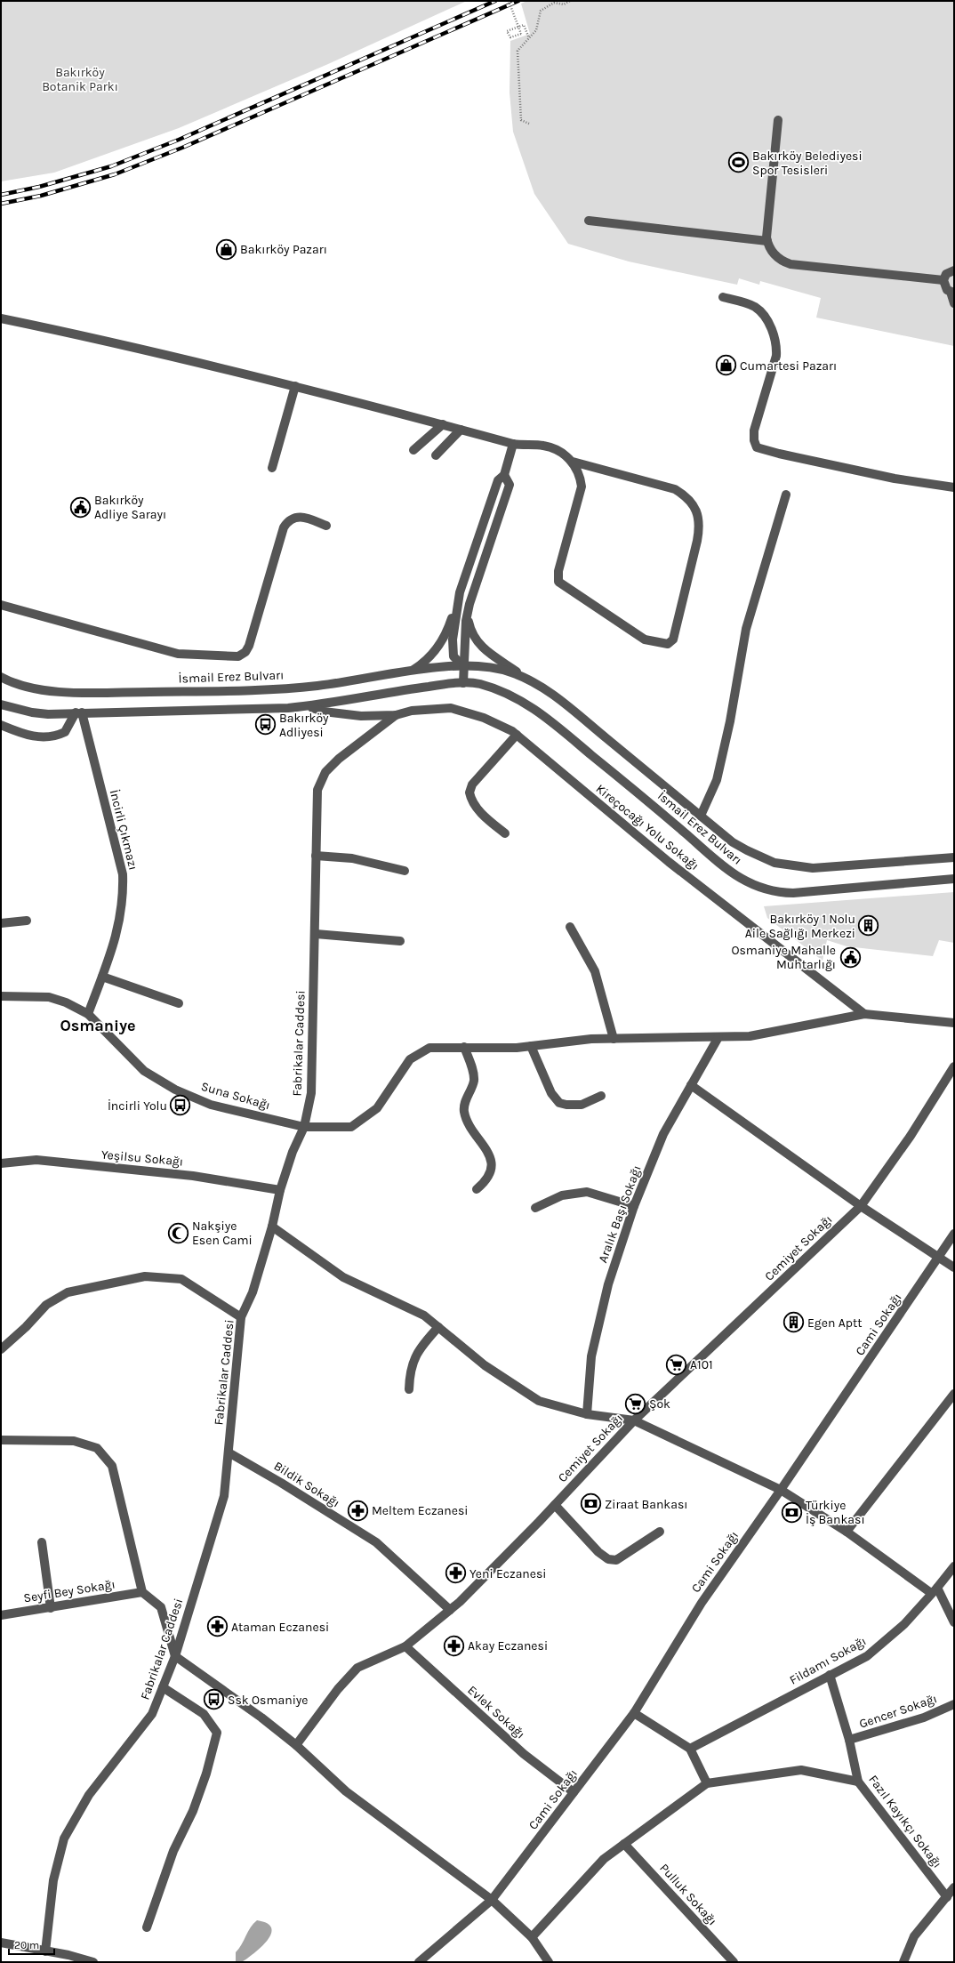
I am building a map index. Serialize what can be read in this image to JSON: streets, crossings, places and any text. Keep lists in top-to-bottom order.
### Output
{
  "streets": {
    "street": [
      "İsmail Erez Bulvarı",
      "Kireçocağı Yolu Sokağı",
      "İncirli Çıkmazı",
      "Fabrikalar Caddesi",
      "Suna Sokağı",
      "Yeşilsu Sokağı",
      "Aralık Başı Sokağı",
      "Cemiyet Sokağı",
      "Cami Sokağı",
      "Bildik Sokağı",
      "Seyfi Bey Sokağı",
      "Fildamı Sokağı",
      "Gencer Sokağı",
      "Evlek Sokağı",
      "Fazıl Kayıkçı Sokağı",
      "Pulluk Sokağı"
    ]
  },
  "crossings": [
    ["İsmail Erez Bulvarı", "İncirli Çıkmazı"],
    ["Kireçocağı Yolu Sokağı", "Fabrikalar Caddesi"],
    ["Kireçocağı Yolu Sokağı", "Suna Sokağı"],
    ["İncirli Çıkmazı", "Suna Sokağı"],
    ["Fabrikalar Caddesi", "Suna Sokağı"],
    ["Fabrikalar Caddesi", "Yeşilsu Sokağı"],
    ["Fabrikalar Caddesi", "Bildik Sokağı"],
    ["Suna Sokağı", "Aralık Başı Sokağı"],
    ["Cemiyet Sokağı", "Bildik Sokağı"],
    ["Cemiyet Sokağı", "Evlek Sokağı"],
    ["Cami Sokağı", "Evlek Sokağı"],
    ["Fildamı Sokağı", "Fazıl Kayıkçı Sokağı"],
    ["Gencer Sokağı", "Fazıl Kayıkçı Sokağı"]
  ],
  "districts": ["Osmaniye"],
  "parks": ["Bakırköy Botanik Parkı"],
  "places": {
    "sports": ["Bakırköy Belediyesi Spor Tesisleri"],
    "shop": ["Bakırköy Pazarı", "Cumartesi Pazarı"],
    "public building": ["Bakırköy Adliye Sarayı", "Osmaniye Mahalle Muhtarlığı"],
    "bus stop": ["Bakırköy Adliyesi", "İncirli Yolu", "Ssk Osmaniye"],
    "building": ["Bakırköy 1 Nolu Aile Sağlığı Merkezi", "Egen Aptt"],
    "mosque": ["Nakşiye Esen Cami"],
    "supermarket": ["A101", "Şok"],
    "bank": ["Ziraat Bankası", "Türkiye İş Bankası"],
    "pharmacy": [
      "Meltem Eczanesi",
      "Yeni Eczanesi",
      "Ataman Eczanesi",
      "Akay Eczanesi"
    ]
  },
  "scale_bar": "20 m"
}
